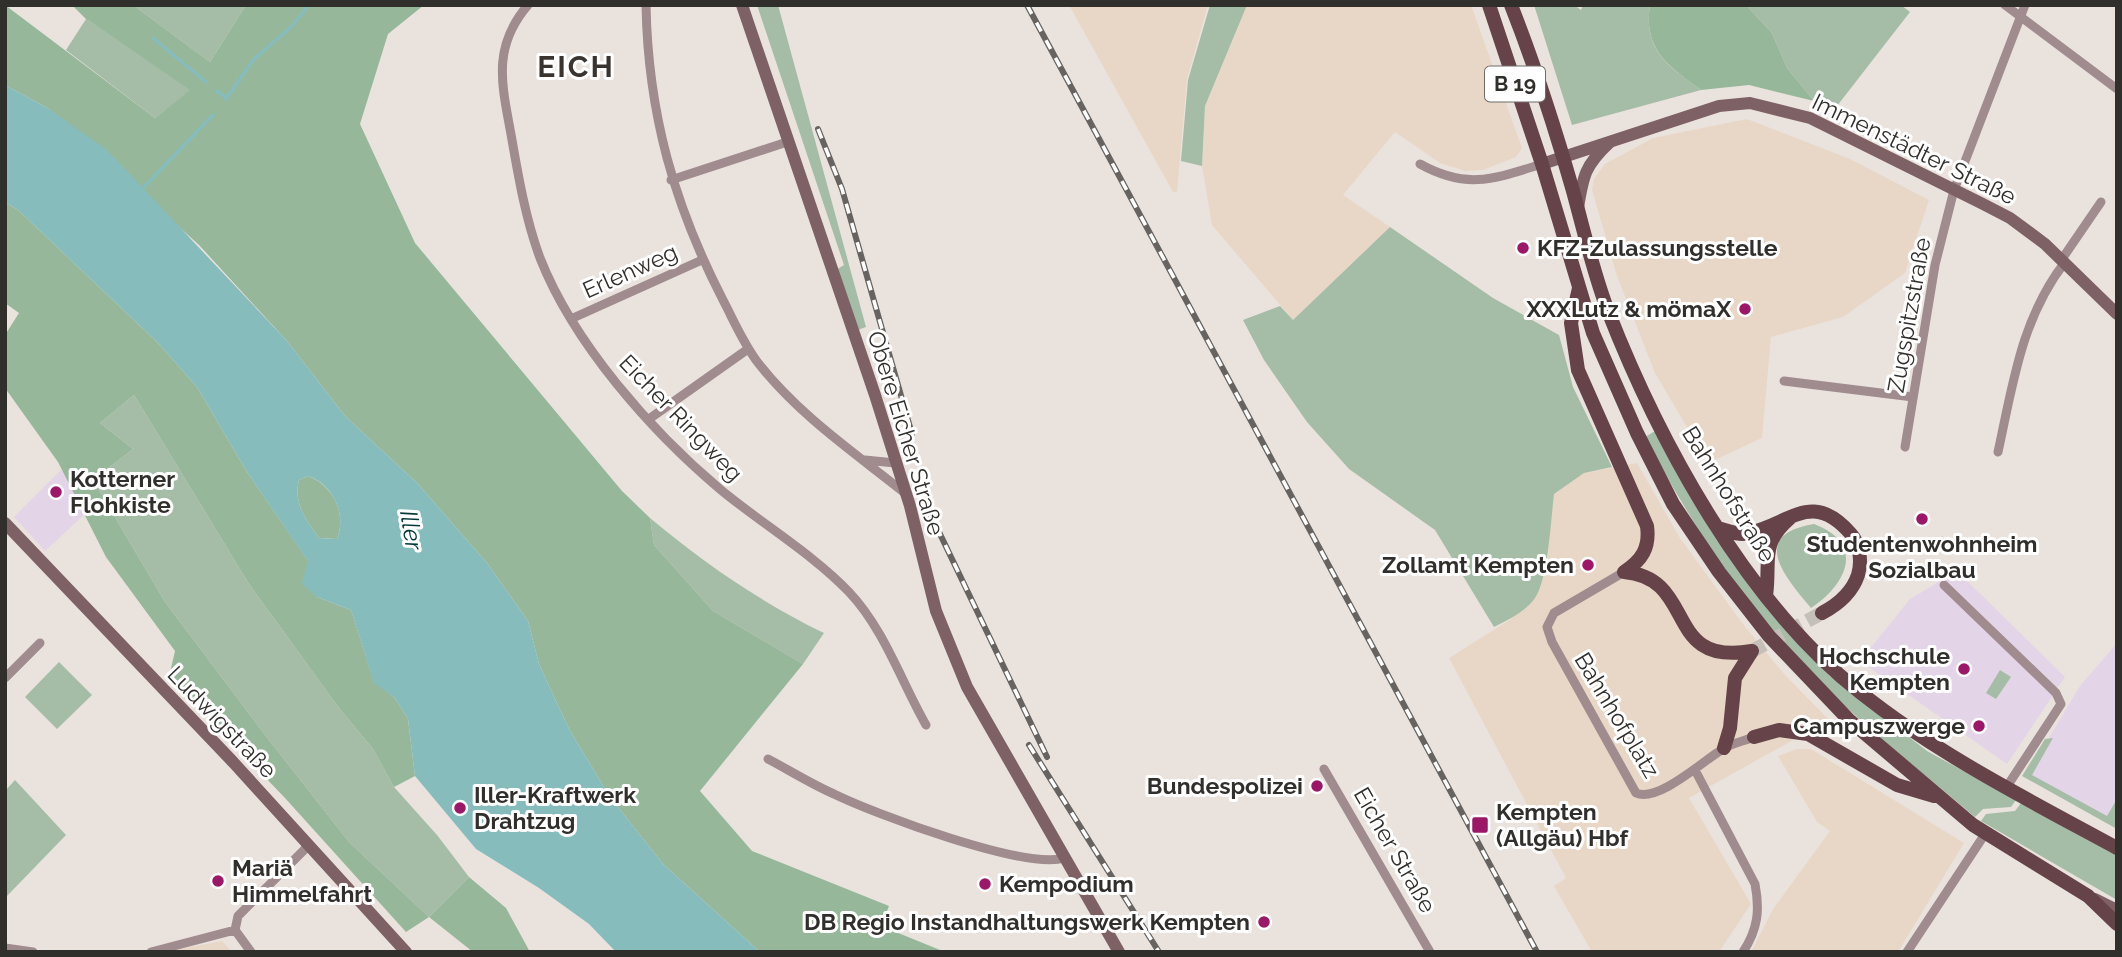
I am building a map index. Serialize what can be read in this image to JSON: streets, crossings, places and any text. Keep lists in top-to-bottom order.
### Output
{
  "streets": {
    "main road": ["B 19", "Bahnhofstraße"],
    "street": [
      "Immenstädter Straße",
      "Erlenweg",
      "Zugspitzstraße",
      "Eicher Ringweg",
      "Obere Eicher Straße",
      "Bahnhofplatz",
      "Ludwigstraße",
      "Eicher Straße"
    ]
  },
  "crossings": [
    ["Immenstädter Straße", "Zugspitzstraße"],
    ["Immenstädter Straße", "Bahnhofstraße"],
    ["Erlenweg", "Eicher Ringweg"]
  ],
  "districts": ["EICH"],
  "water": ["Iller"],
  "places": {
    "other": [
      "KFZ-Zulassungsstelle",
      "XXXLutz & mömaX",
      "Kotterner Flohkiste",
      "Studentenwohnheim Sozialbau",
      "Zollamt Kempten",
      "Hochschule Kempten",
      "Campuszwerge",
      "Bundespolizei",
      "Iller-Kraftwerk Drahtzug",
      "Mariä Himmelfahrt",
      "Kempodium",
      "DB Regio Instandhaltungswerk Kempten"
    ],
    "transit": ["Kempten (Allgäu) Hbf"]
  }
}
